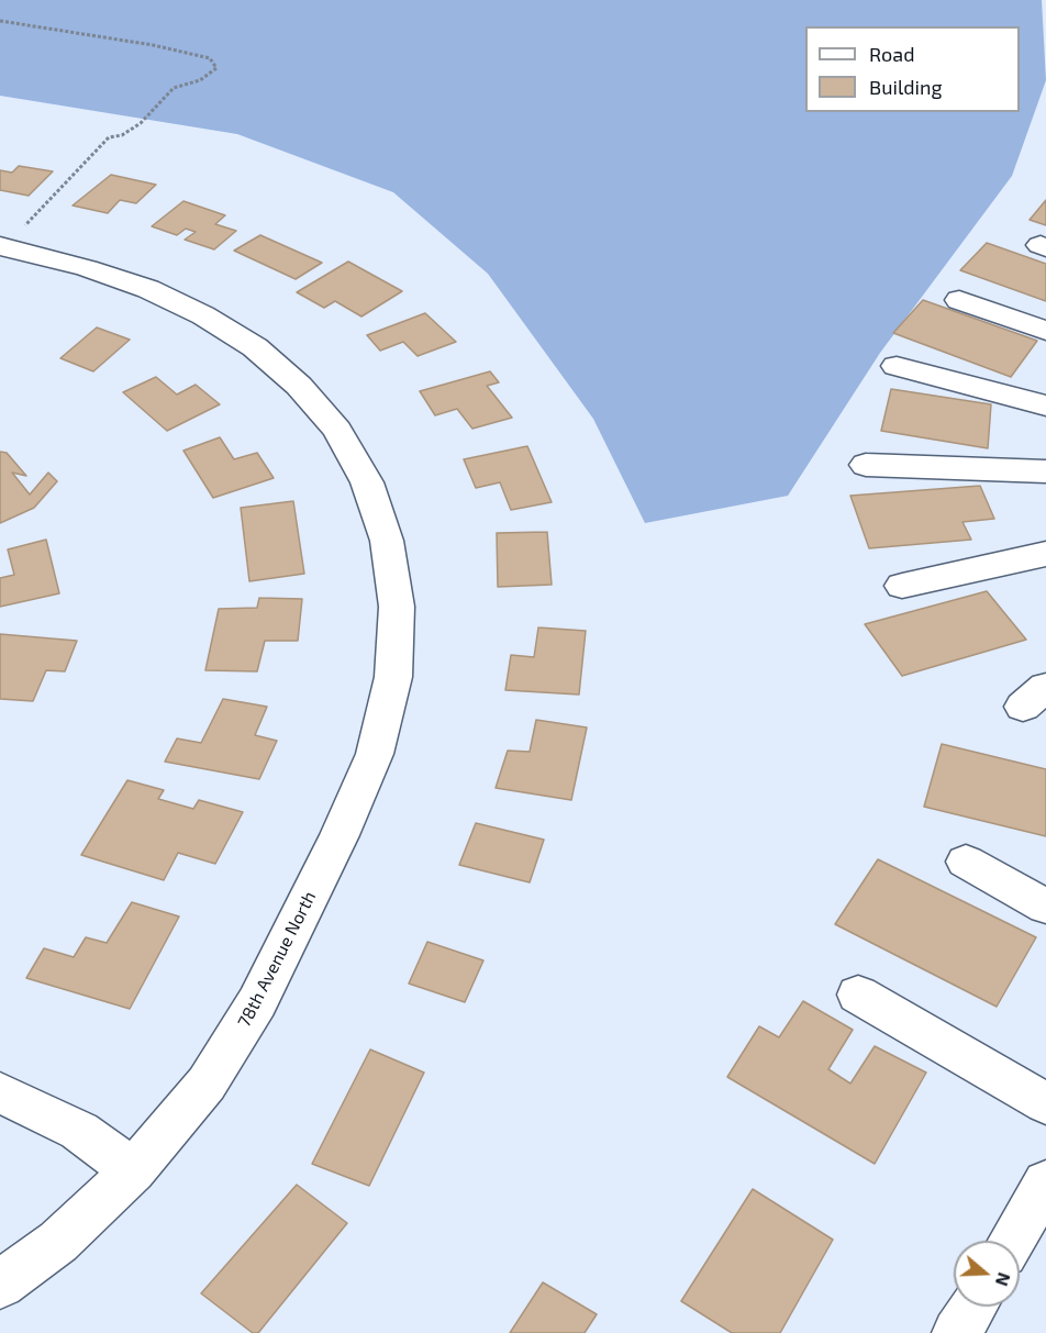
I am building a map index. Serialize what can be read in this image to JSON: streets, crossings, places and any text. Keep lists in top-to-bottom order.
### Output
{
  "streets": {
    "street": ["78th Avenue North"]
  },
  "legend": ["Road", "Building"],
  "north": "right"
}
